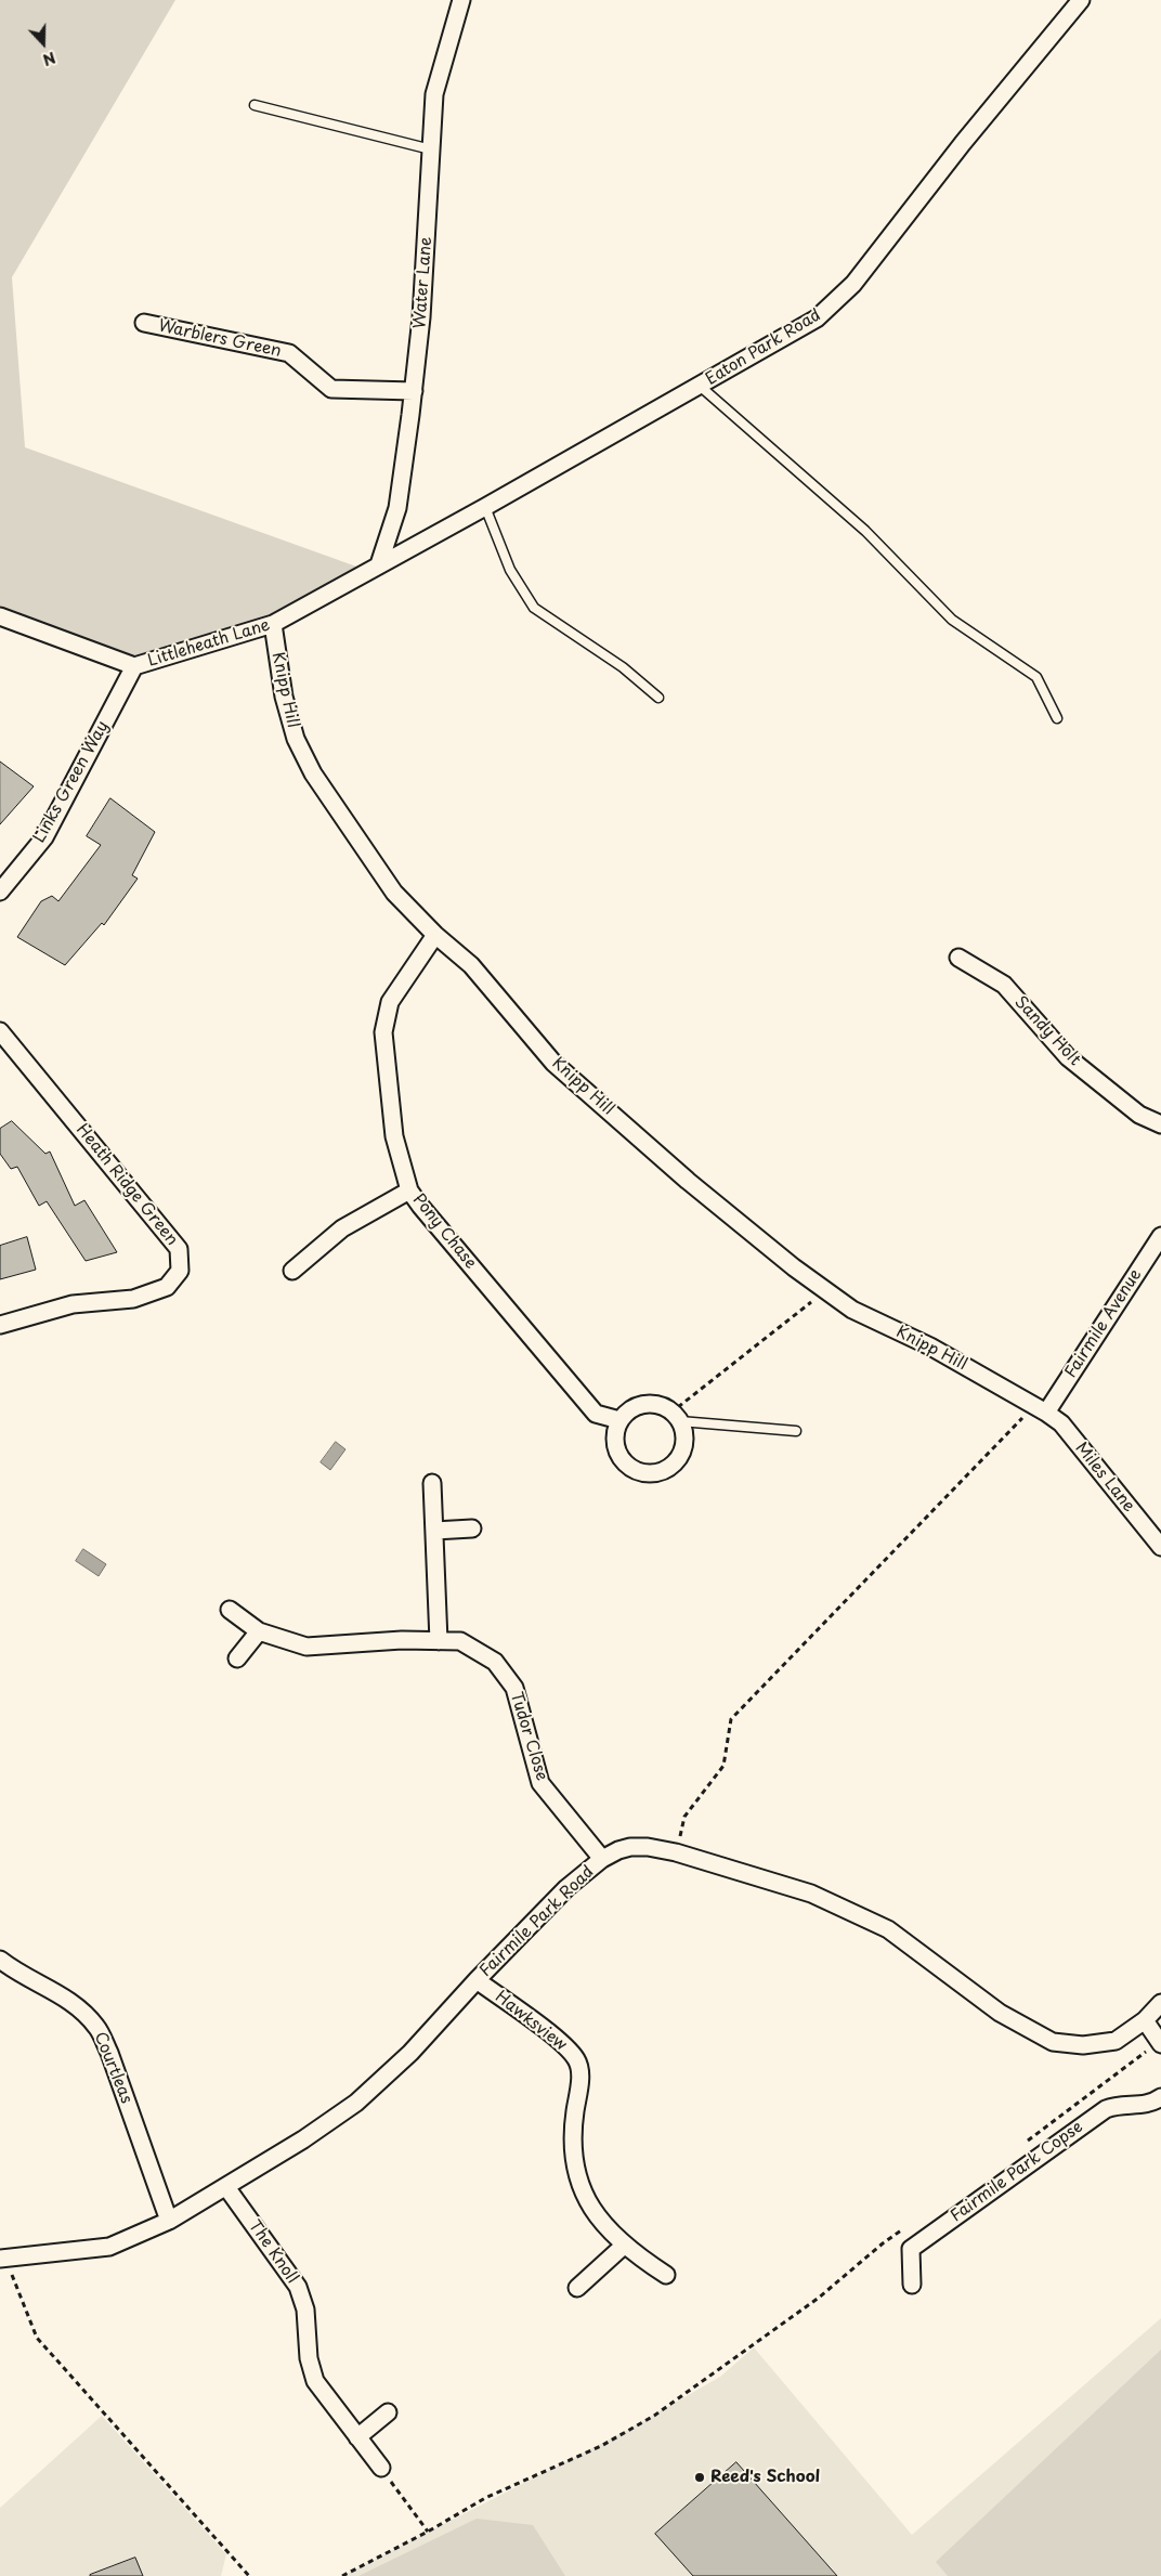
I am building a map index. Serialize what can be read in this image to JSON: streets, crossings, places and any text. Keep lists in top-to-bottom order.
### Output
{
  "streets": {
    "street": [
      "Water Lane",
      "Warblers Green",
      "Eaton Park Road",
      "Littleheath Lane",
      "Knipp Hill",
      "Links Green Way",
      "Sandy Holt",
      "Heath Ridge Green",
      "Pony Chase",
      "Fairmile Avenue",
      "Miles Lane",
      "Tudor Close",
      "Fairmile Park Road",
      "Hawksview",
      "Courtleas",
      "Fairmile Park Copse",
      "The Knoll"
    ]
  },
  "crossings": [
    ["Water Lane", "Warblers Green"],
    ["Water Lane", "Eaton Park Road"],
    ["Water Lane", "Littleheath Lane"],
    ["Eaton Park Road", "Littleheath Lane"],
    ["Littleheath Lane", "Knipp Hill"],
    ["Littleheath Lane", "Links Green Way"],
    ["Knipp Hill", "Pony Chase"],
    ["Knipp Hill", "Fairmile Avenue"],
    ["Knipp Hill", "Miles Lane"],
    ["Fairmile Avenue", "Miles Lane"],
    ["Tudor Close", "Fairmile Park Road"],
    ["Fairmile Park Road", "Hawksview"],
    ["Fairmile Park Road", "Courtleas"],
    ["Fairmile Park Road", "The Knoll"]
  ],
  "places": ["Reed's School"],
  "north": "bottom"
}
